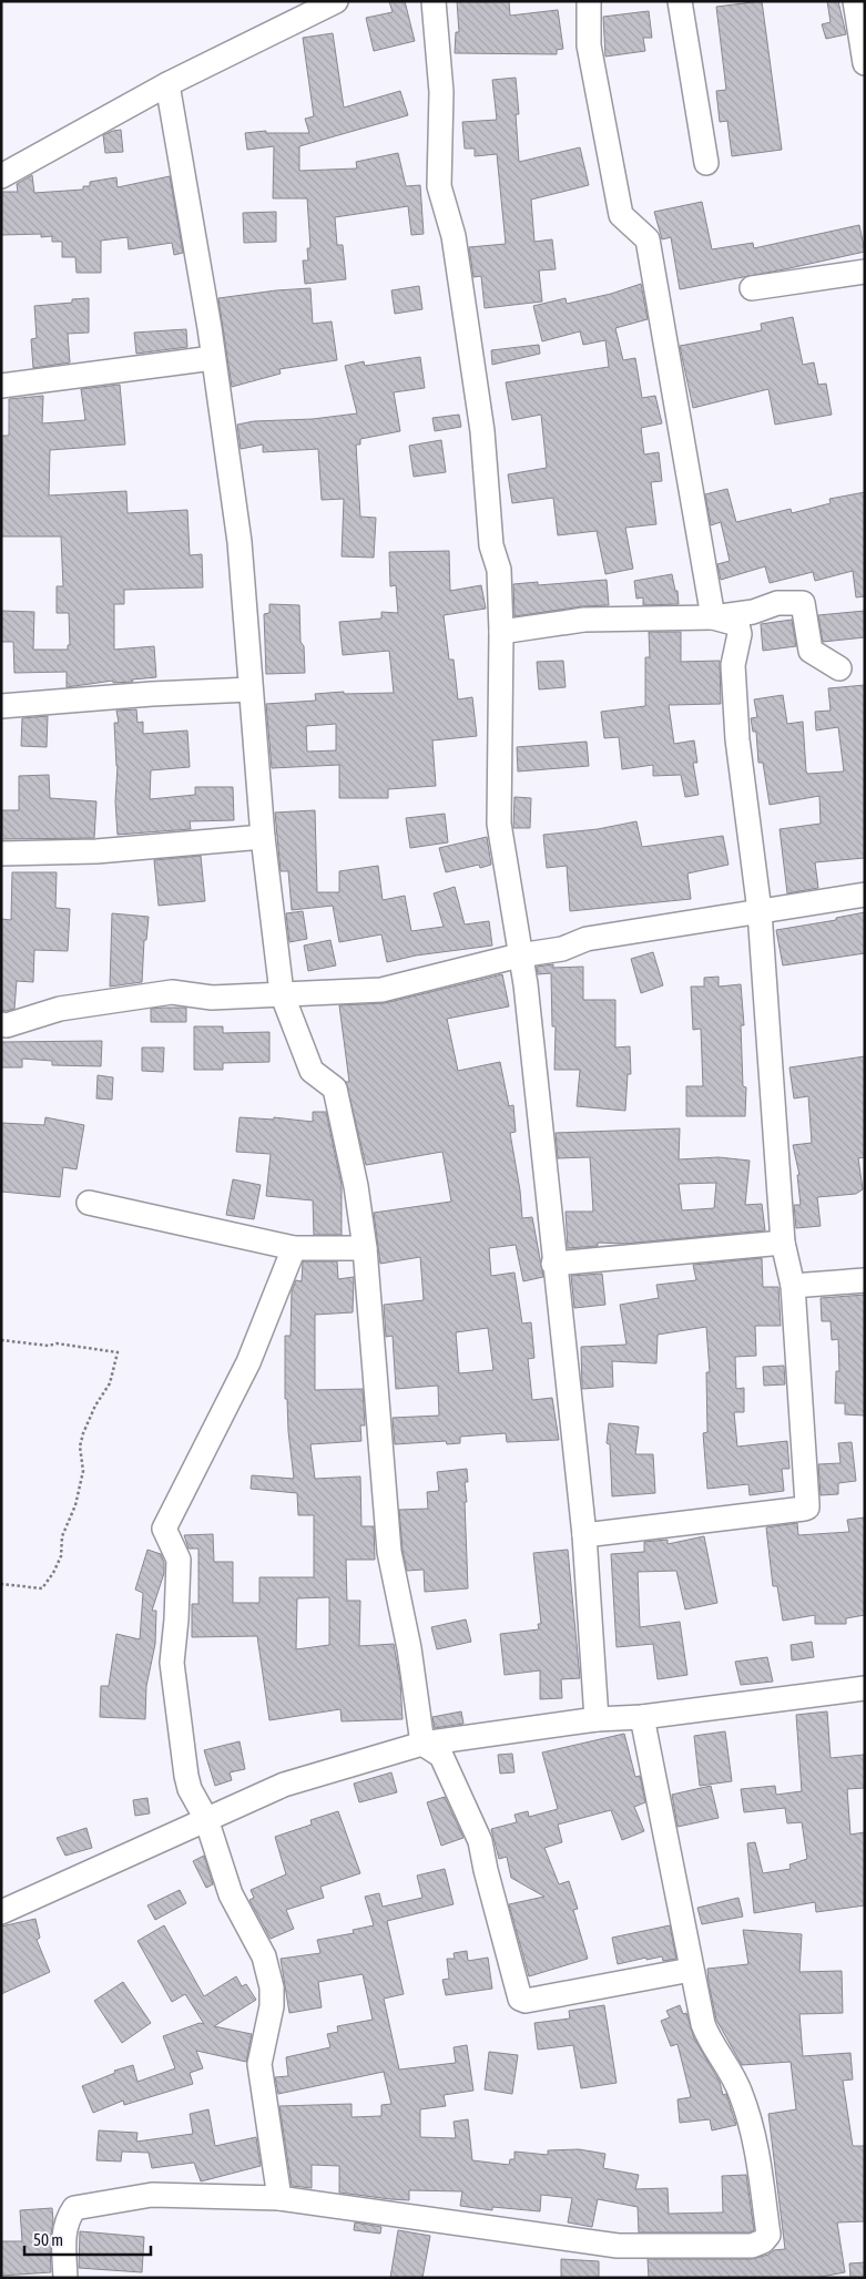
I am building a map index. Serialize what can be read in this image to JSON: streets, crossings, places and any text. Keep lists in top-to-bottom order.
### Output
{
  "scale_bar": "50 m"
}
